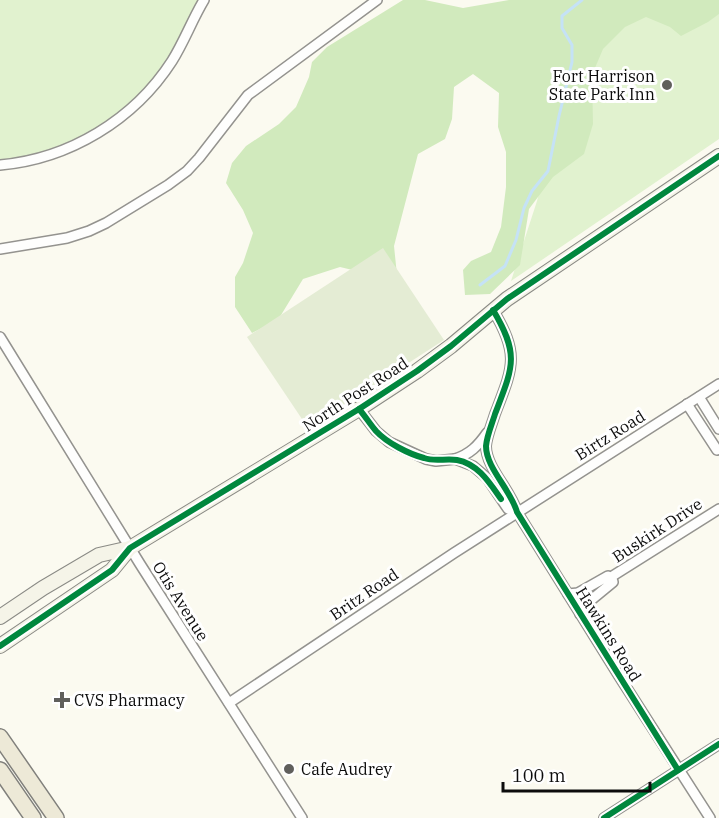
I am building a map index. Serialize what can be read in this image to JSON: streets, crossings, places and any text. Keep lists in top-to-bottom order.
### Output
{
  "streets": {
    "street": [
      "North Post Road",
      "Birtz Road",
      "Buskirk Drive",
      "Britz Road",
      "Otis Avenue",
      "Hawkins Road"
    ]
  },
  "crossings": [
    ["North Post Road", "Otis Avenue"],
    ["North Post Road", "Hawkins Road"],
    ["Birtz Road", "Britz Road"],
    ["Birtz Road", "Hawkins Road"],
    ["Buskirk Drive", "Hawkins Road"],
    ["Britz Road", "Otis Avenue"],
    ["Britz Road", "Hawkins Road"]
  ],
  "places": {
    "other": ["Fort Harrison State Park Inn", "Cafe Audrey"],
    "health": ["CVS Pharmacy"]
  },
  "scale_bar": "100 m"
}
